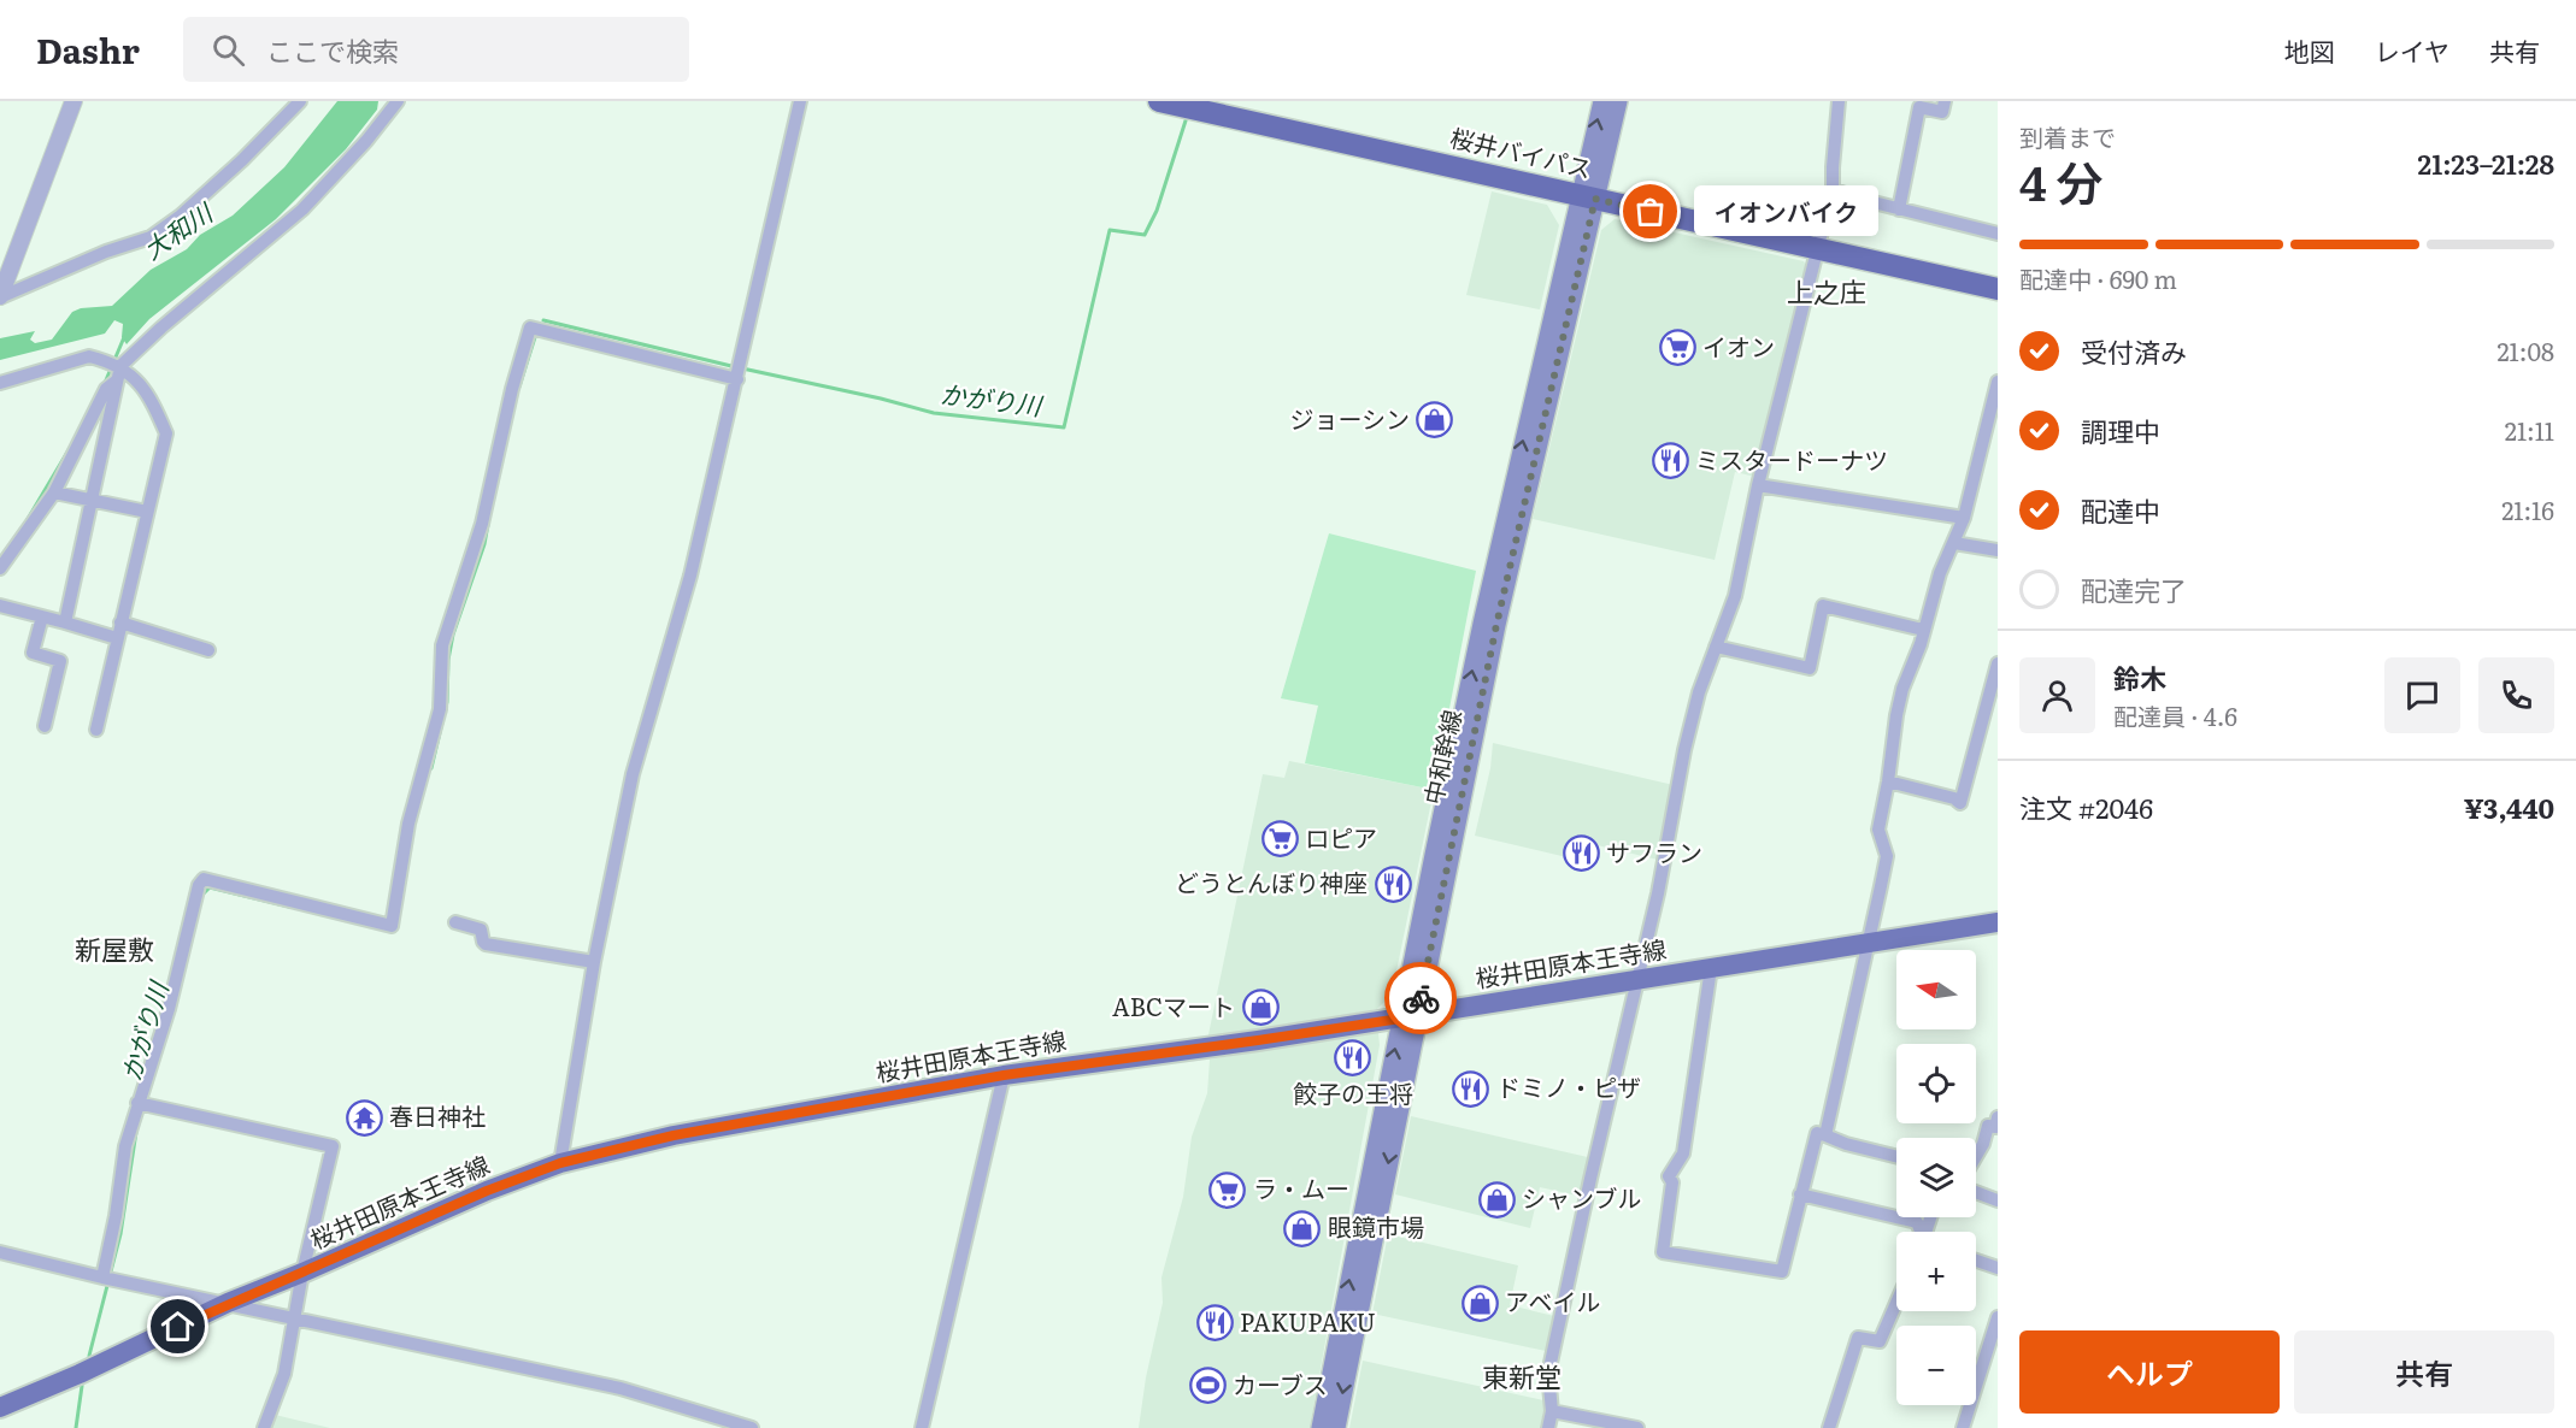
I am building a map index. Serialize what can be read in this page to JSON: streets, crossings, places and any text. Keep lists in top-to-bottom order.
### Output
{
  "streets": {
    "highway": ["桜井バイパス"],
    "main road": ["中和幹線", "桜井田原本王寺線"]
  },
  "crossings": [
    ["桜井バイパス", "中和幹線"],
    ["中和幹線", "桜井田原本王寺線"]
  ],
  "districts": ["上之庄", "新屋敷", "東新堂"],
  "water": ["大和川", "かがり川"],
  "places": {
    "other": ["イオンバイク"],
    "supermarket": ["イオン", "ロピア", "ラ・ムー"],
    "shop": [
      "ジョーシン",
      "ABCマート",
      "シャンブル",
      "眼鏡市場",
      "アベイル"
    ],
    "restaurant": [
      "ミスタードーナツ",
      "サフラン",
      "どうとんぼり神座",
      "餃子の王将",
      "ドミノ・ピザ",
      "PAKUPAKU"
    ],
    "temple": ["春日神社"],
    "sports": ["カーブス"]
  },
  "north": "left",
  "page": {
    "header": "Dashr",
    "search": "ここで検索",
    "nav": ["地図", "レイヤ", "共有"],
    "heading": ["4 分", "到着まで", "21:23–21:28"],
    "panel": [
      "鈴木",
      "配達員 · 4.6",
      "注文 #2046",
      "¥3,440"
    ],
    "bubble": "イオンバイク",
    "bar": "配達中 · 690 m",
    "list": [
      ["受付済み", "21:08"],
      ["調理中", "21:11"],
      ["配達中", "21:16"],
      "配達完了"
    ],
    "map_buttons": ["+", "−"],
    "buttons": ["ヘルプ", "共有"]
  }
}
